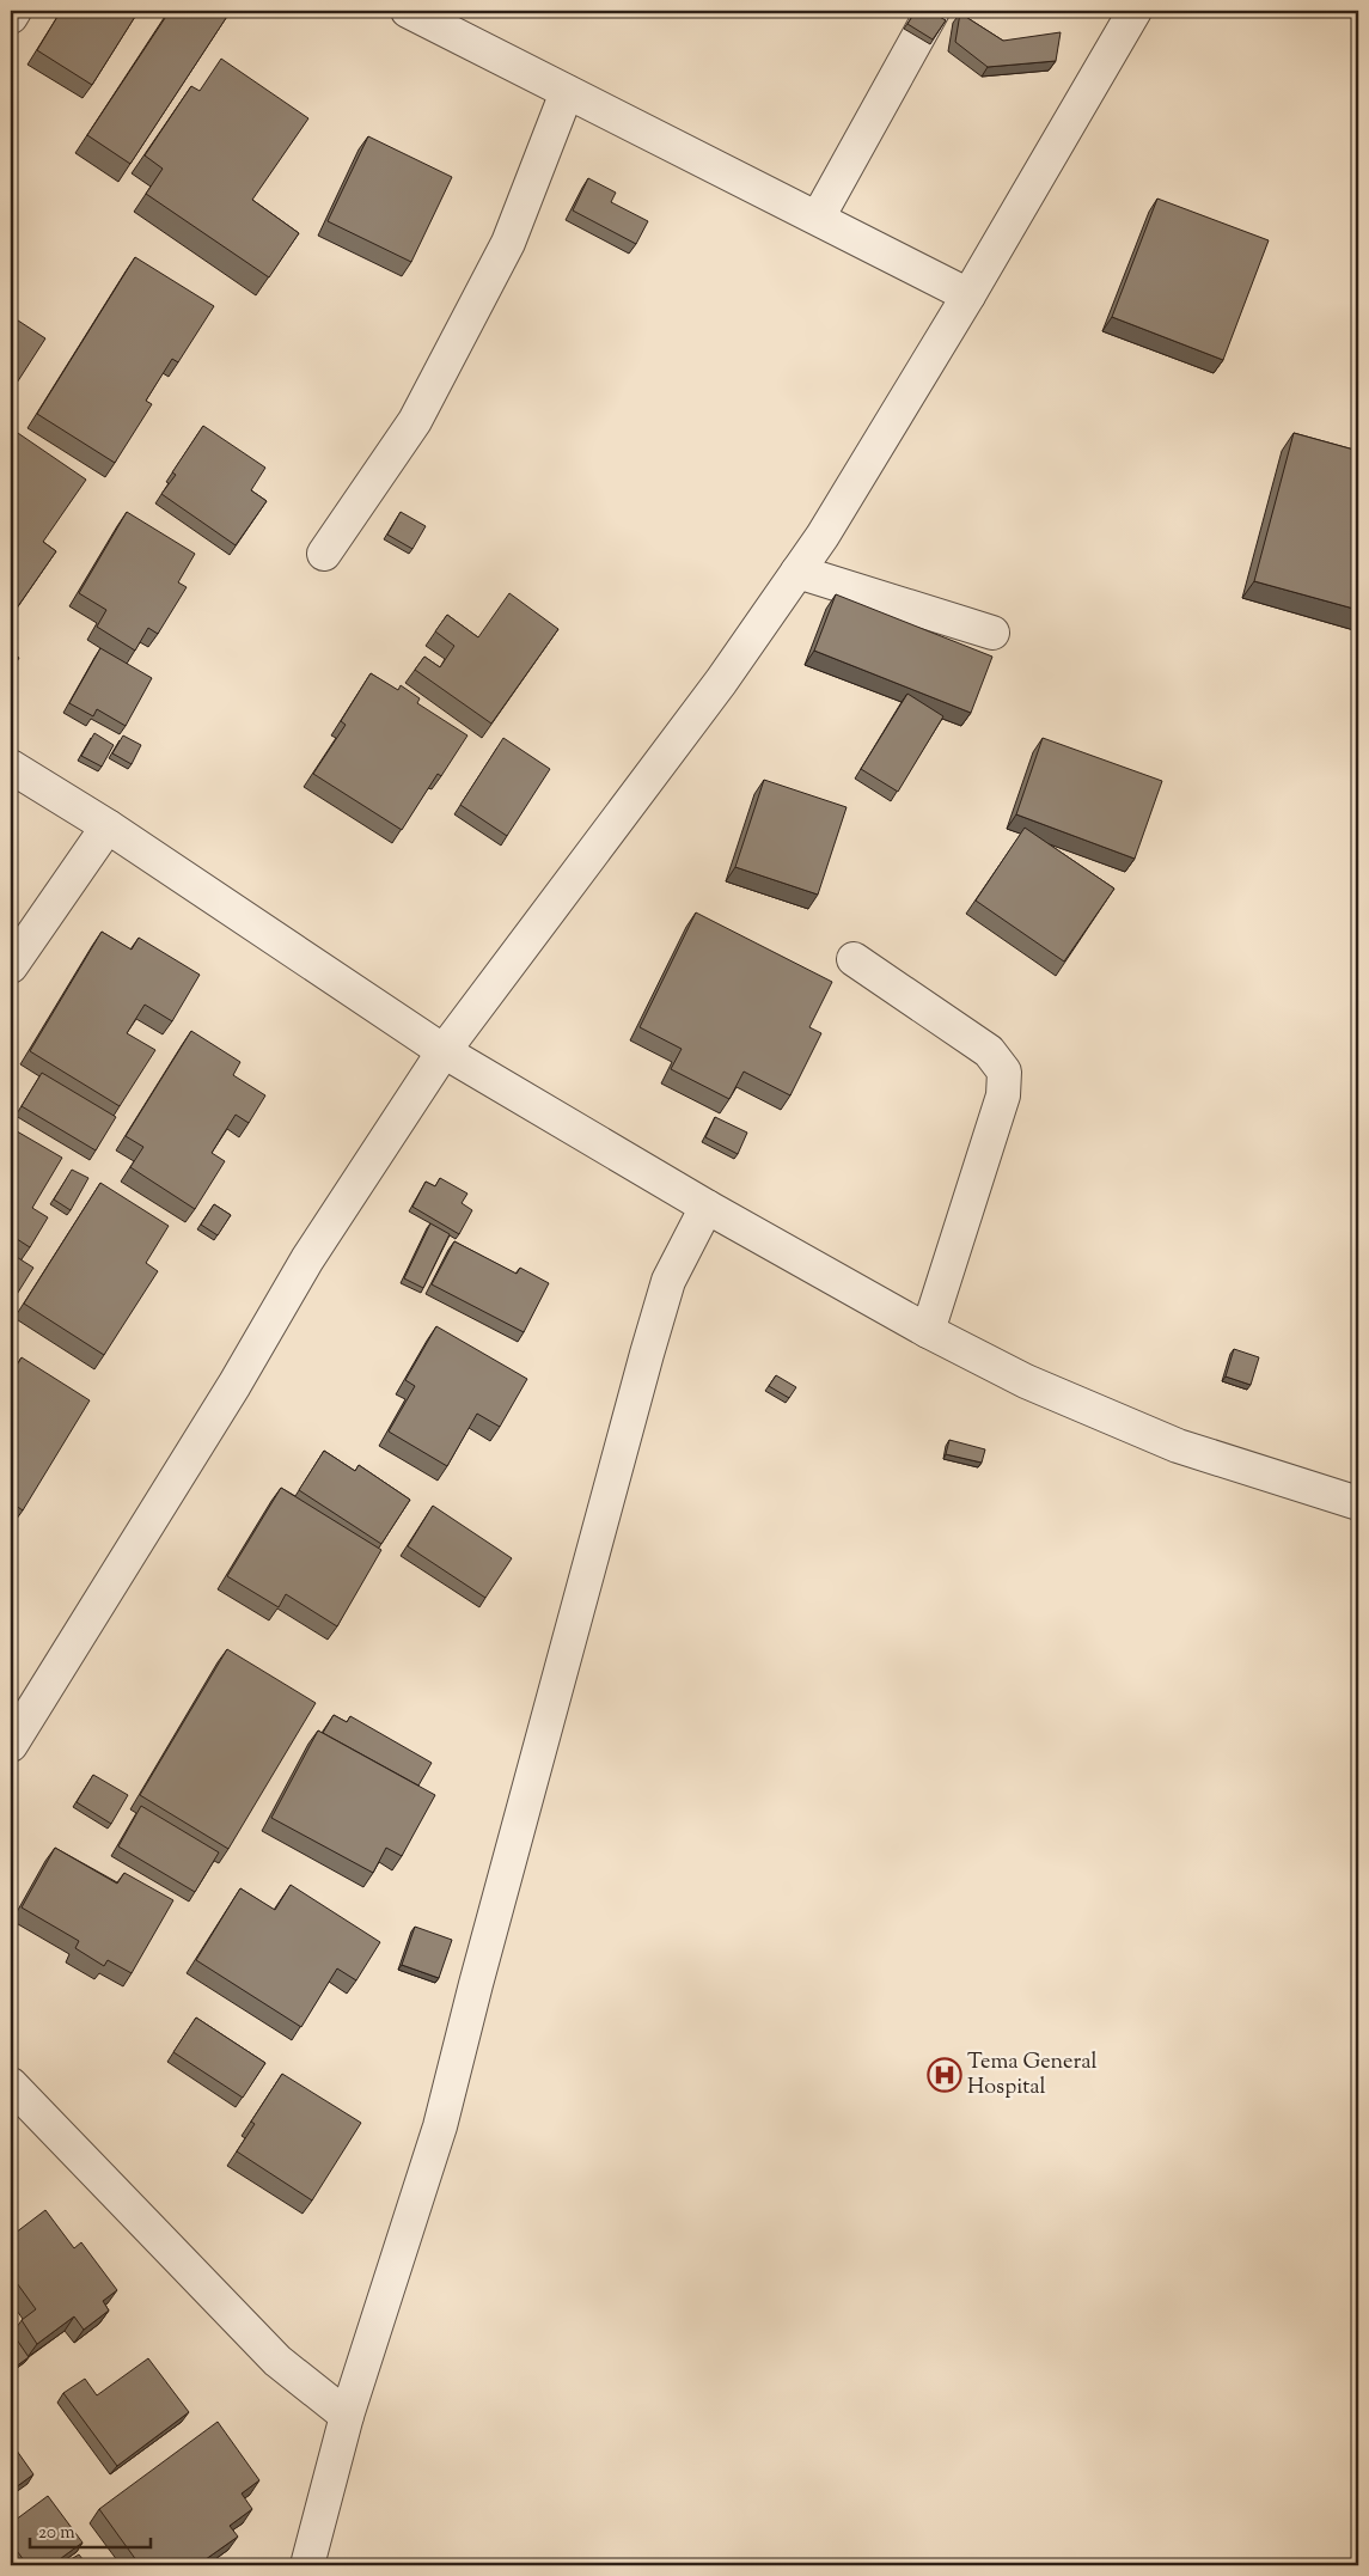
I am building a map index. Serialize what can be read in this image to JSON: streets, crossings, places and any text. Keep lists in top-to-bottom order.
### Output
{
  "places": {
    "hospital": ["Tema General Hospital"]
  },
  "scale_bar": "20 m"
}
